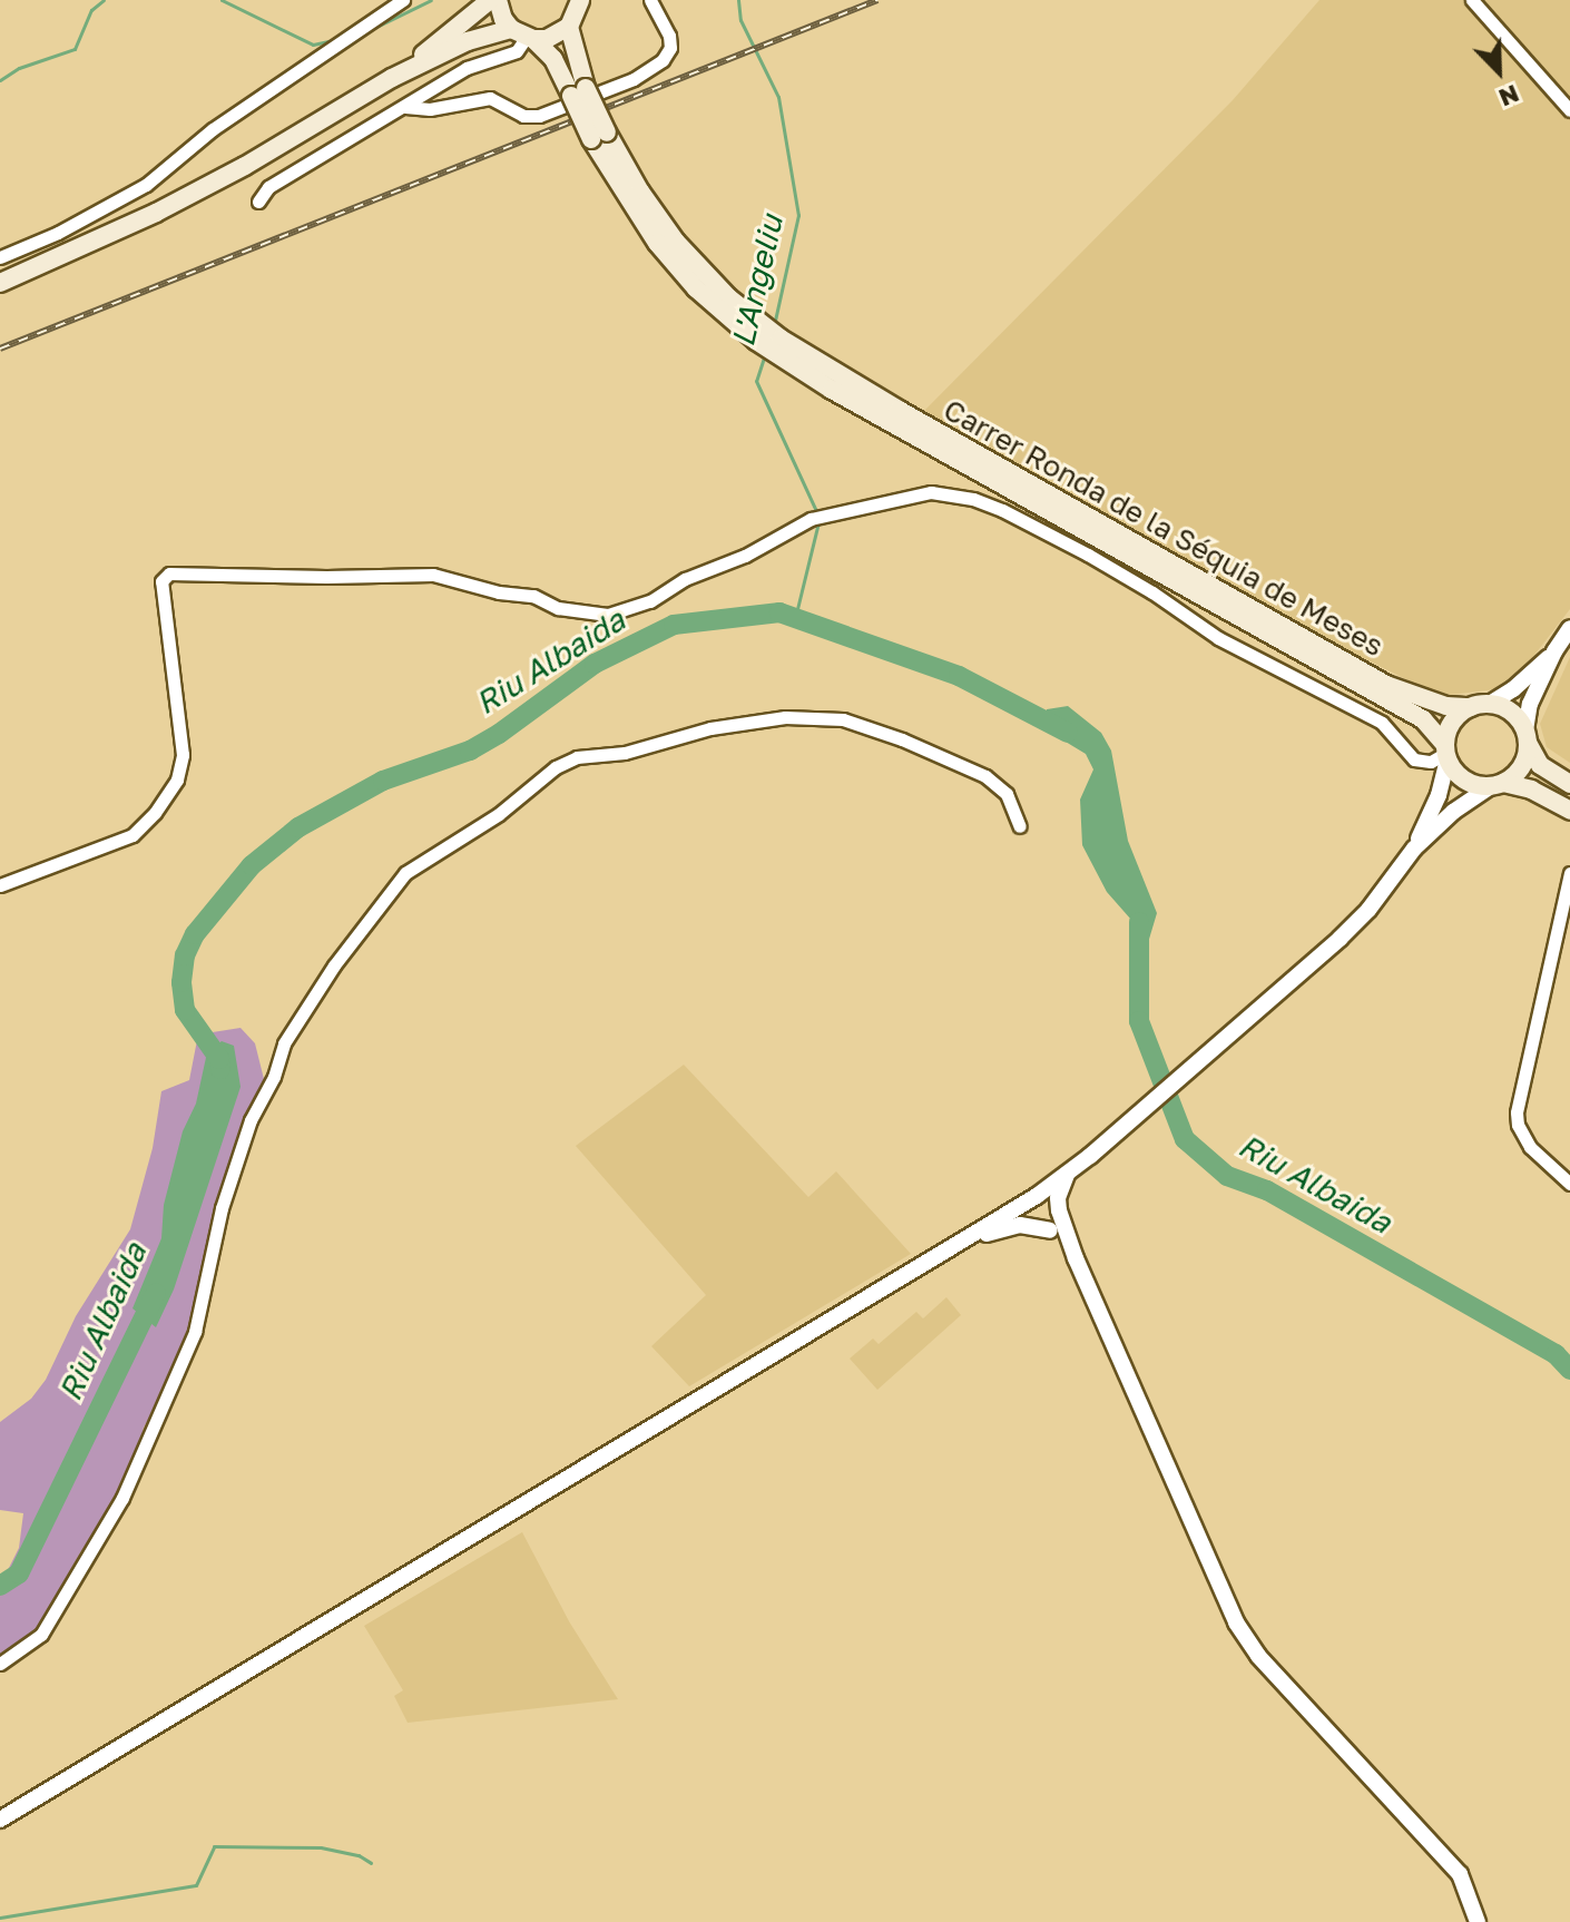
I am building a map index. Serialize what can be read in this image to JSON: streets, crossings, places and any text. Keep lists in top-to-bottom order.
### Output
{
  "streets": {
    "main road": ["Carrer Ronda de la Séquia de Meses"]
  },
  "water": ["L'Angeliu", "Riu Albaida"],
  "north": "bottom right"
}
